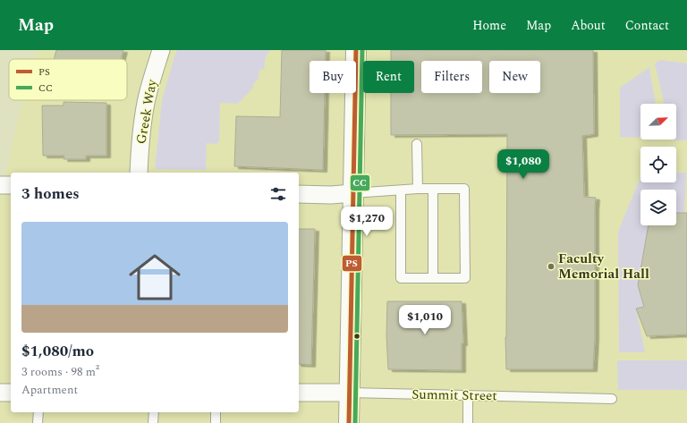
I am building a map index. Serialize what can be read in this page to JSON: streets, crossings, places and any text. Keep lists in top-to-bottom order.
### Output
{
  "streets": {
    "street": ["Greek Way", "Summit Street"]
  },
  "places": ["Faculty Memorial Hall"],
  "lines": ["transit line PS", "transit line CC"],
  "legend": ["PS", "CC"],
  "north": "top right",
  "page": {
    "header": "Map",
    "nav": [
      "Home",
      "Map",
      "About",
      "Contact"
    ],
    "chip": [
      "Buy",
      "Rent",
      "Filters",
      "New"
    ],
    "price": ["$1,080", "$1,270", "$1,010"],
    "heading": "3 homes",
    "list": [
      {
        "name": "$1,080/mo",
        "note": "3 rooms · 98 m² · Apartment"
      }
    ]
  }
}
